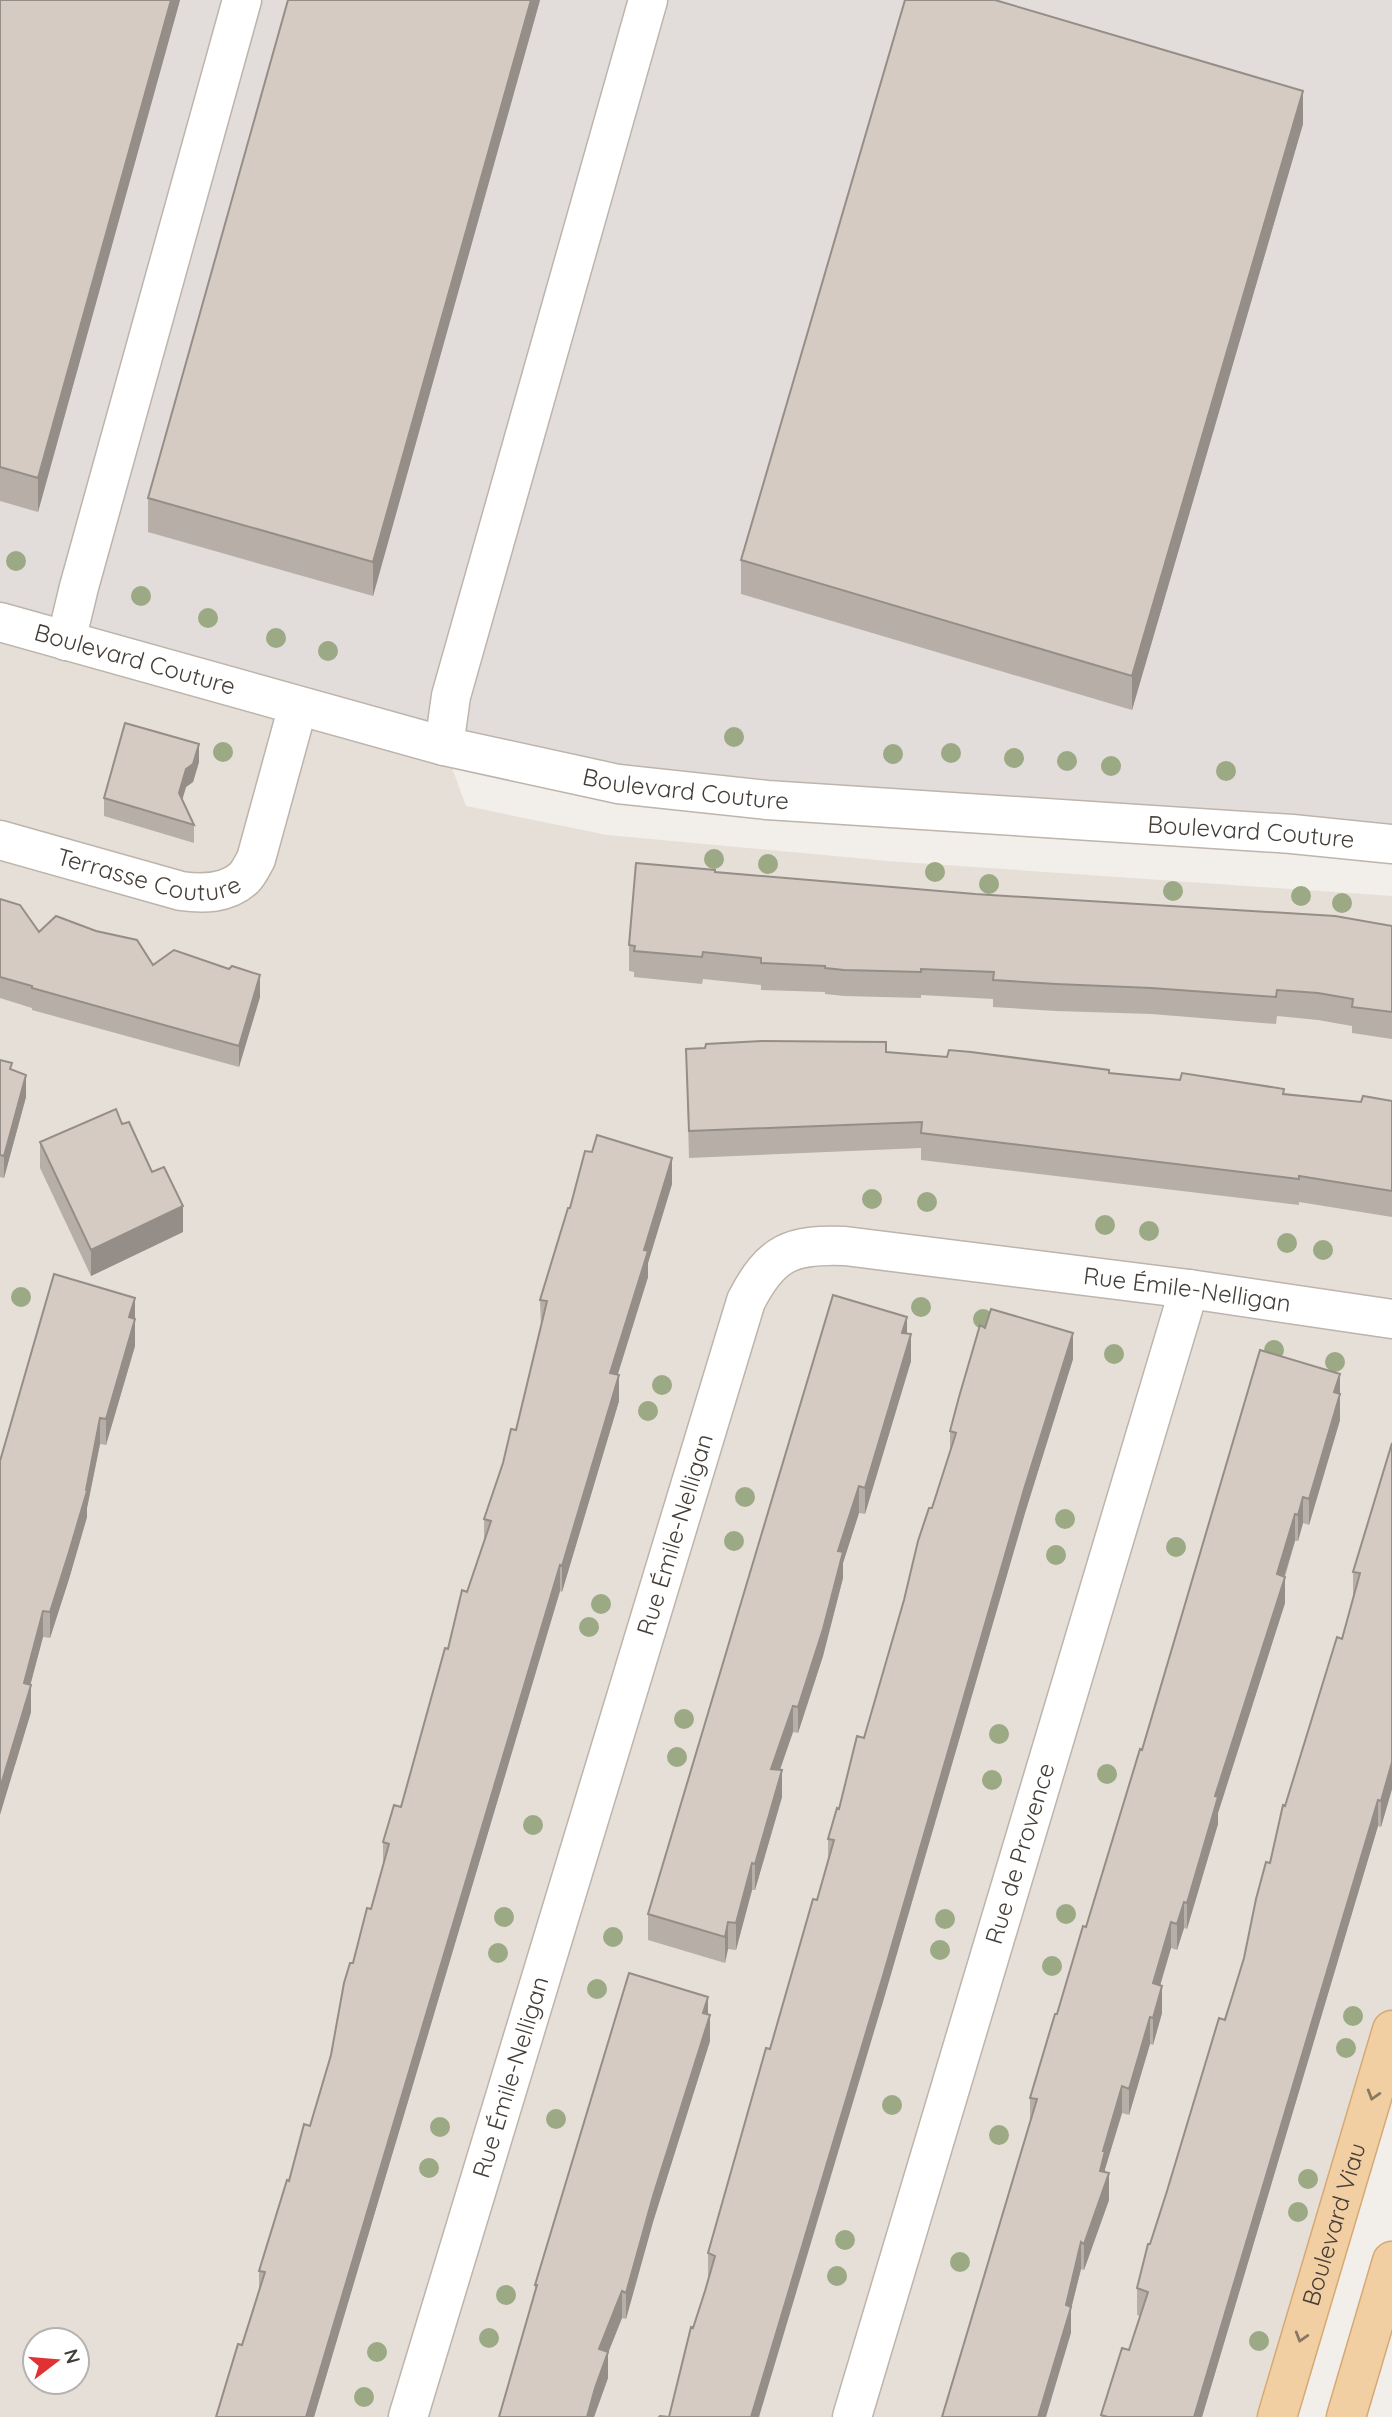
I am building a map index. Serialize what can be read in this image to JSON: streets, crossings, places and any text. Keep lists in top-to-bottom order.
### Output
{
  "streets": {
    "main road": ["Boulevard Viau"],
    "street": [
      "Boulevard Couture",
      "Terrasse Couture",
      "Rue Émile-Nelligan",
      "Rue de Provence"
    ]
  },
  "crossings": [
    ["Boulevard Couture", "Terrasse Couture"],
    ["Rue Émile-Nelligan", "Rue de Provence"]
  ],
  "north": "right"
}
